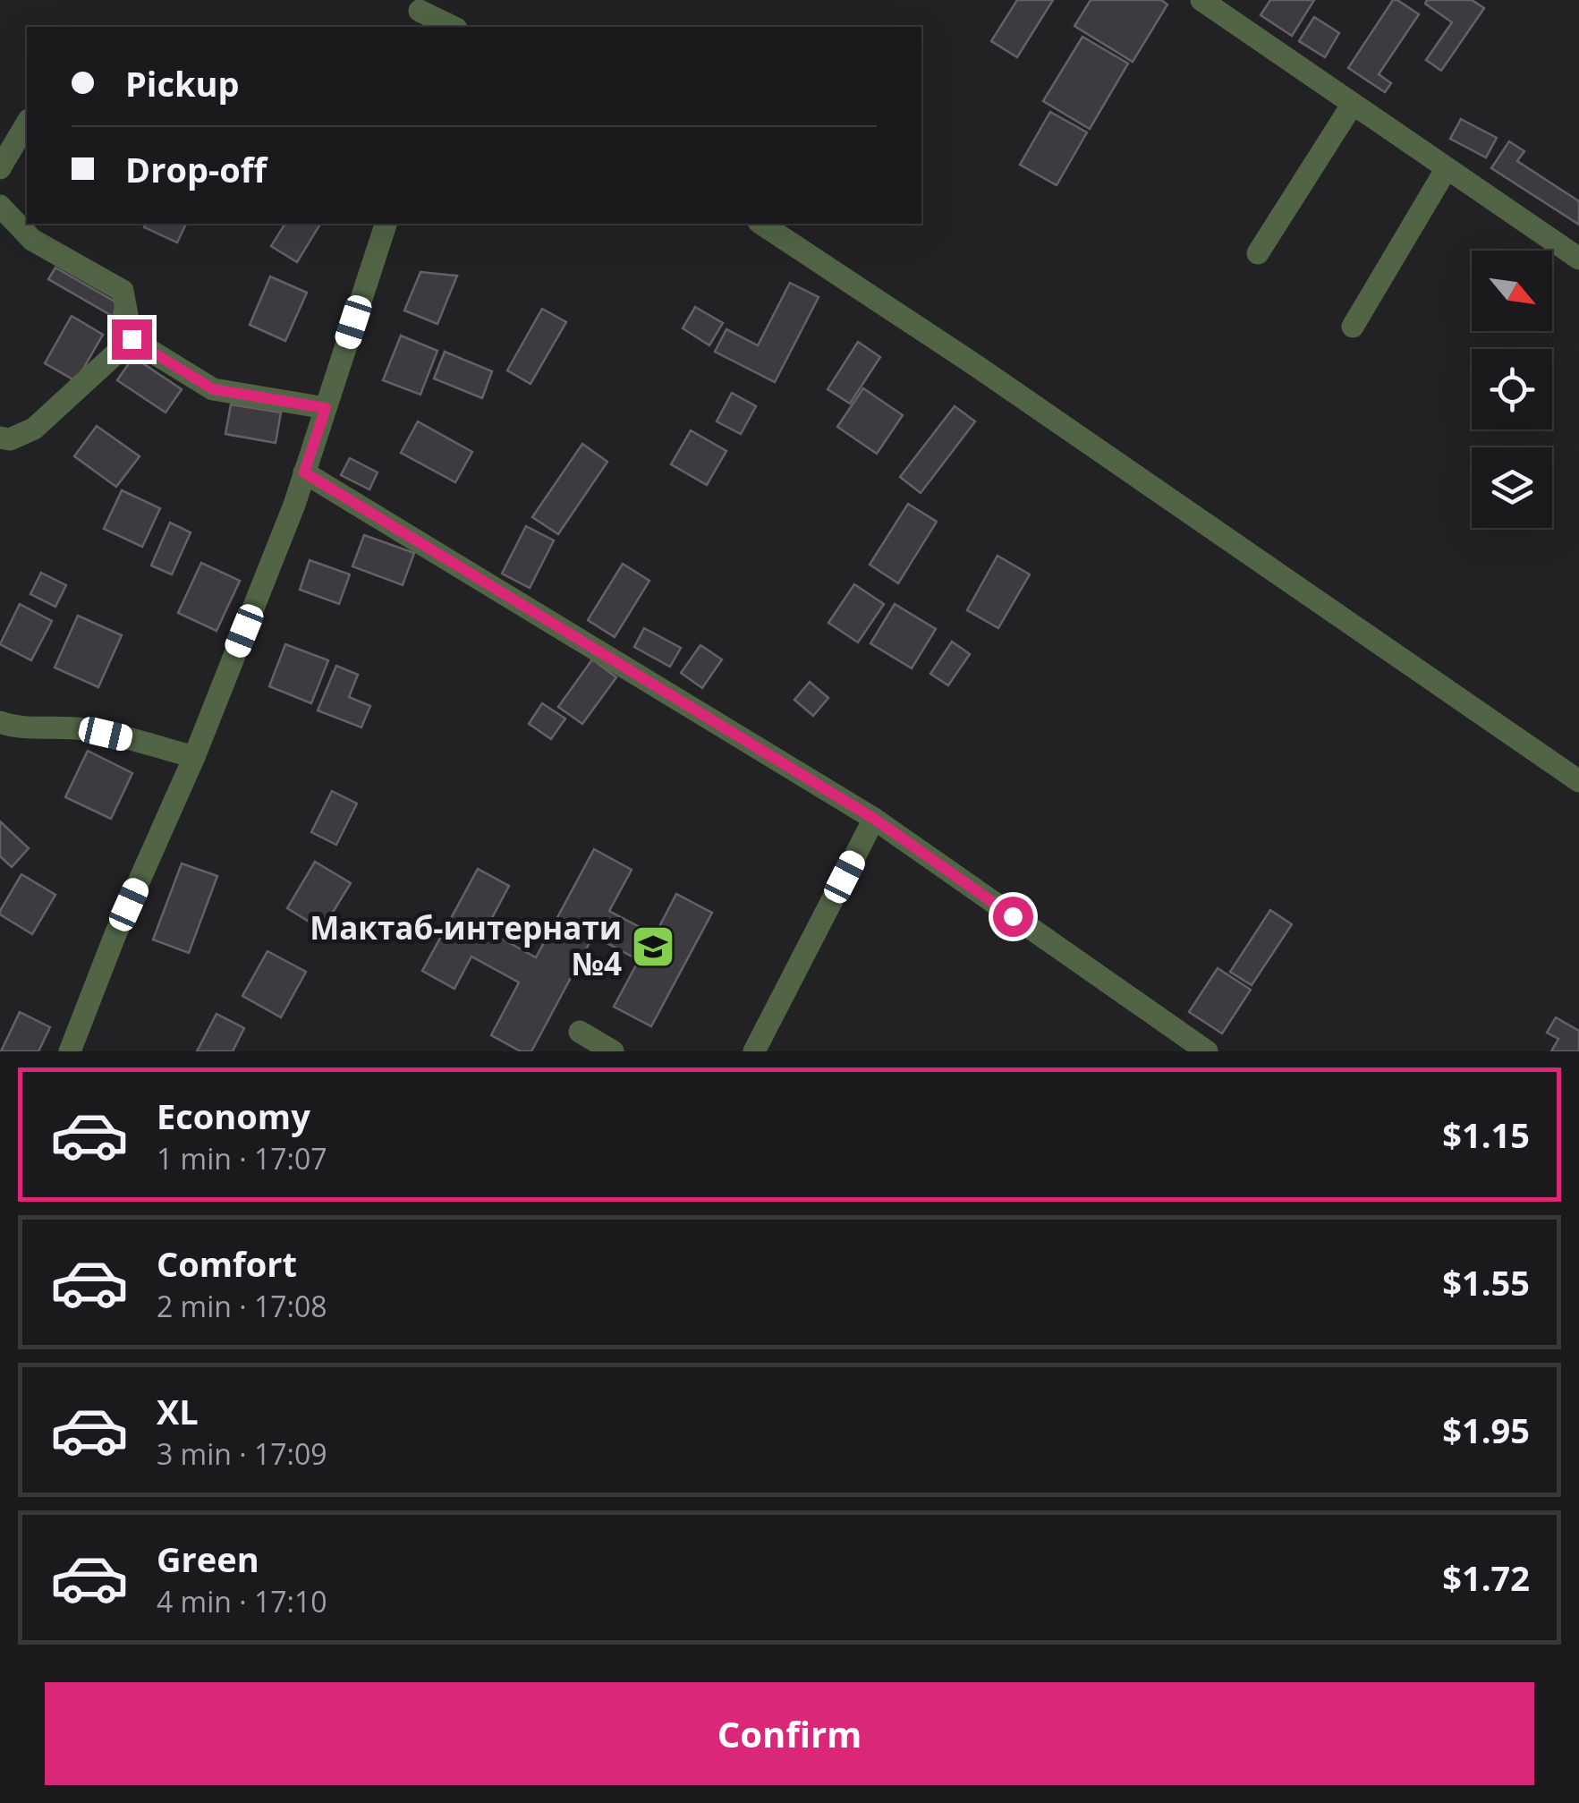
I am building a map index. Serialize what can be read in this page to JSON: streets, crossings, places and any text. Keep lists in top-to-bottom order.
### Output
{
  "places": {
    "school or university": ["Мактаб-интернати №4"]
  },
  "north": "bottom right",
  "page": {
    "banner": ["Pickup", "Drop-off"],
    "list": [
      {
        "name": "Economy",
        "note": "1 min · 17:07",
        "value": "$1.15"
      },
      {
        "name": "Comfort",
        "note": "2 min · 17:08",
        "value": "$1.55"
      },
      {
        "name": "XL",
        "note": "3 min · 17:09",
        "value": "$1.95"
      },
      {
        "name": "Green",
        "note": "4 min · 17:10",
        "value": "$1.72"
      }
    ],
    "buttons": "Confirm"
  }
}
